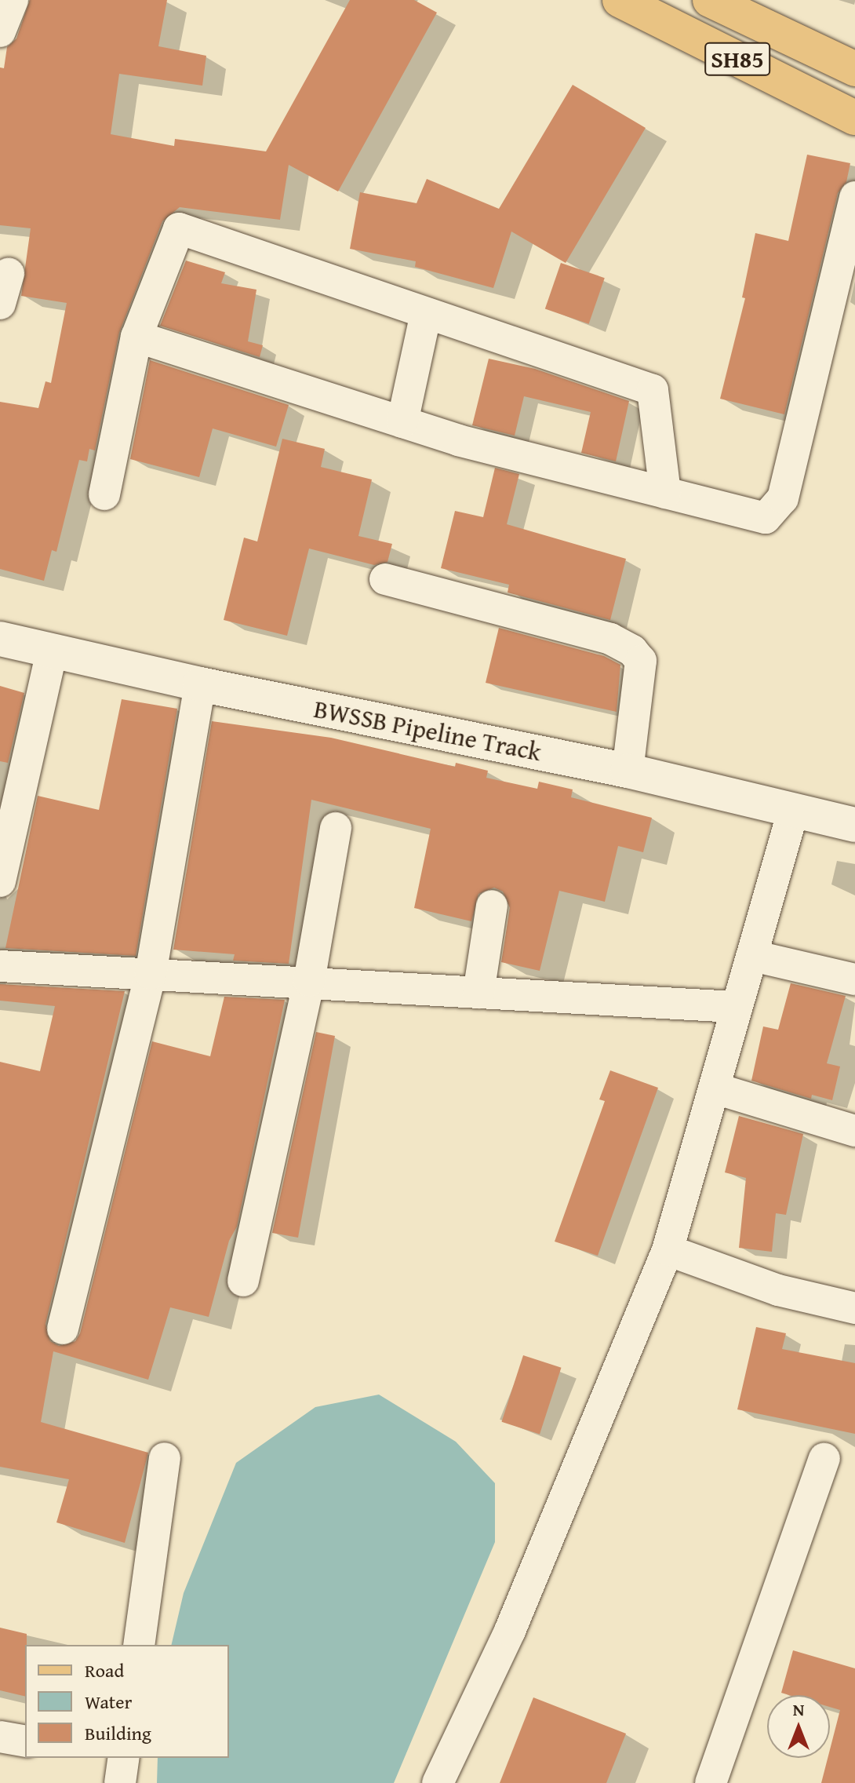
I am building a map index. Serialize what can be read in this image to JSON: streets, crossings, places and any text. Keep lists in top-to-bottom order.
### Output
{
  "streets": {
    "main road": ["SH85"],
    "street": ["BWSSB Pipeline Track"]
  },
  "legend": ["Road", "Water", "Building"],
  "north": "top"
}
